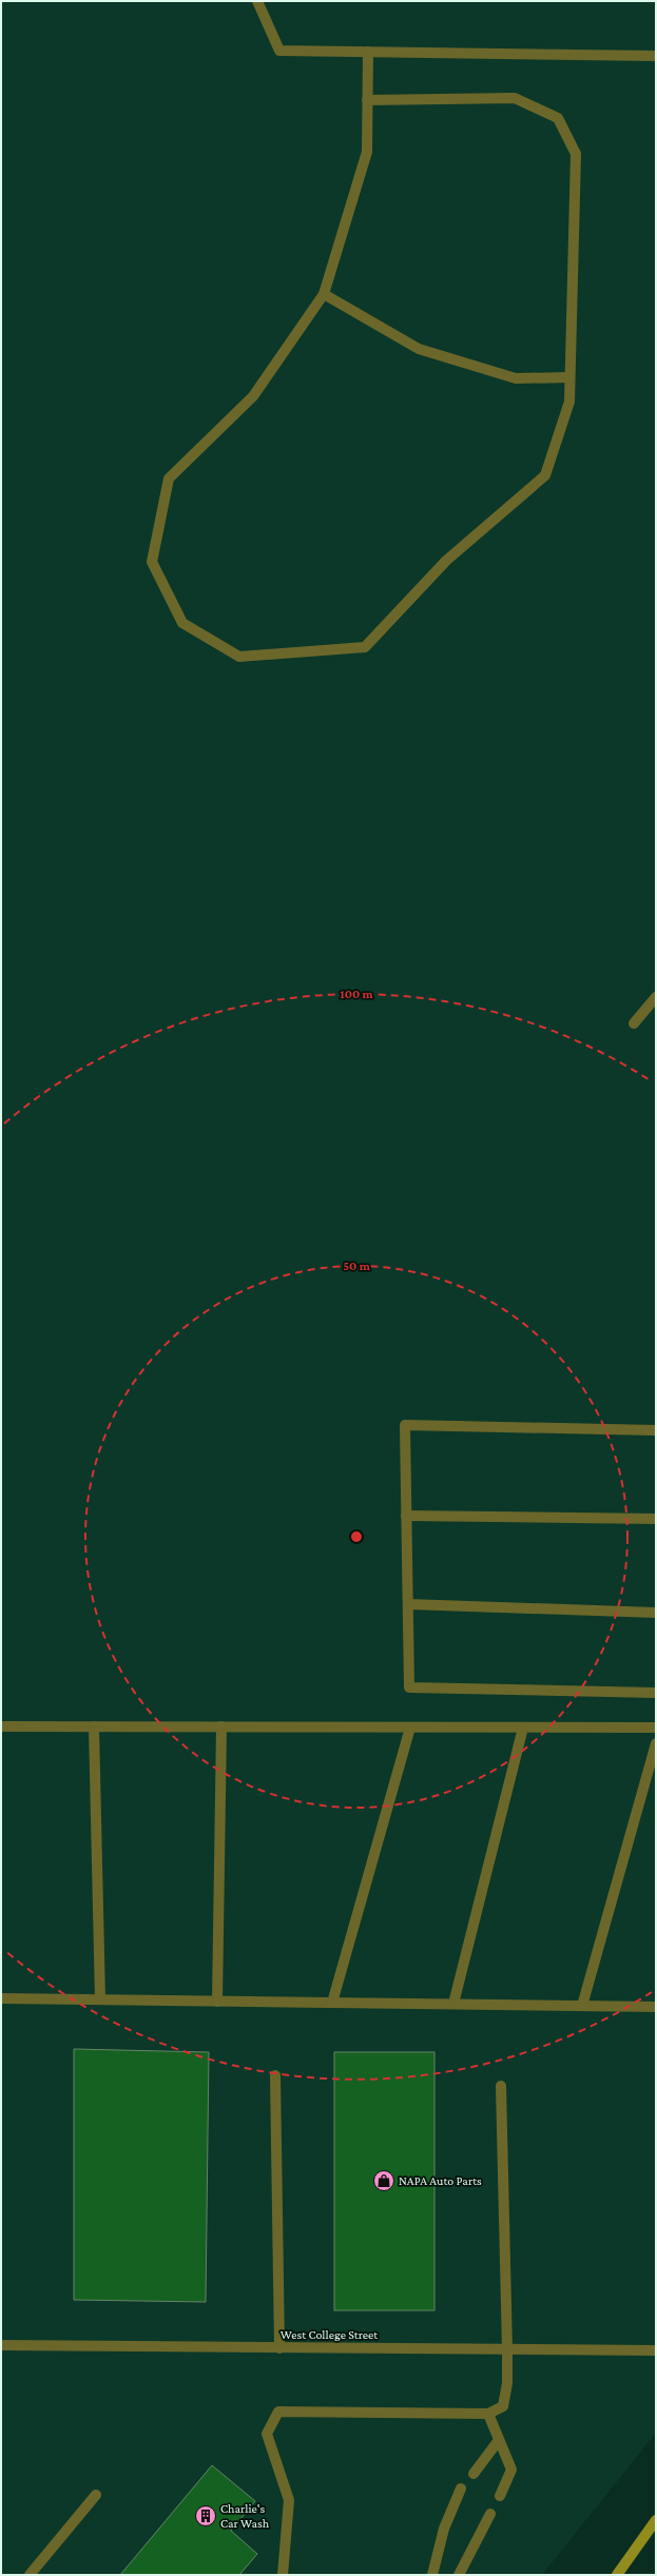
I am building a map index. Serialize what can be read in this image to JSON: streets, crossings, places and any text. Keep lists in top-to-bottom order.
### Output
{
  "streets": {
    "lane": ["West College Street"]
  },
  "places": {
    "shop": ["NAPA Auto Parts"],
    "building": ["Charlie's Car Wash"]
  },
  "rings": ["100 m", "50 m"]
}
